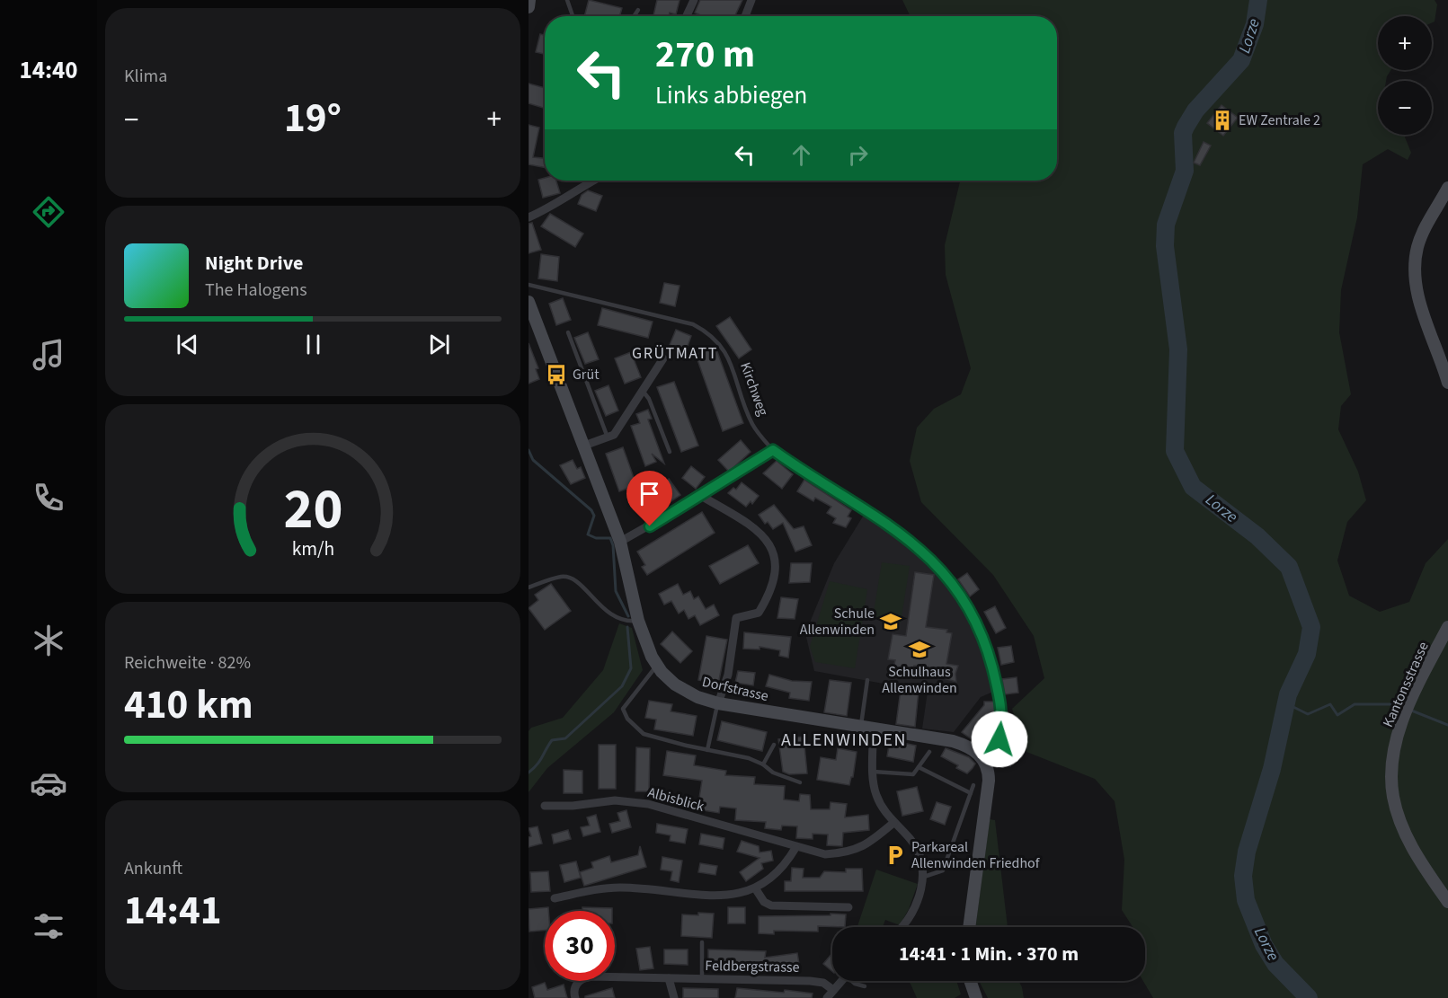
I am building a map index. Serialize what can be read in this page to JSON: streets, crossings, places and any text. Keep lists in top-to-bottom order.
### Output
{
  "streets": {
    "street": [
      "Kirchweg",
      "Kantonsstrasse",
      "Dorfstrasse",
      "Albisblick",
      "Feldbergstrasse"
    ]
  },
  "crossings": [
    ["Kirchweg", "Dorfstrasse"]
  ],
  "districts": ["GRÜTMATT", "ALLENWINDEN"],
  "water": ["Lorze"],
  "places": {
    "building": ["EW Zentrale 2"],
    "bus stop": ["Grüt"],
    "school or university": ["Schule Allenwinden", "Schulhaus Allenwinden"],
    "parking": ["Parkareal Allenwinden Friedhof"]
  },
  "page": {
    "tabs": "14:40",
    "tile": [
      "Klima",
      ["Reichweite · 82%", "410 km"],
      ["Ankunft", "14:41"]
    ],
    "map_buttons": ["+", "−"],
    "turn": ["270 m", "Links abbiegen"],
    "heat": ["−", "19°", "+"],
    "song": ["Night Drive", "The Halogens"],
    "limit": "30",
    "trip": "14:41 · 1 Min. · 370 m",
    "gauge": ["20", "km/h"]
  }
}
